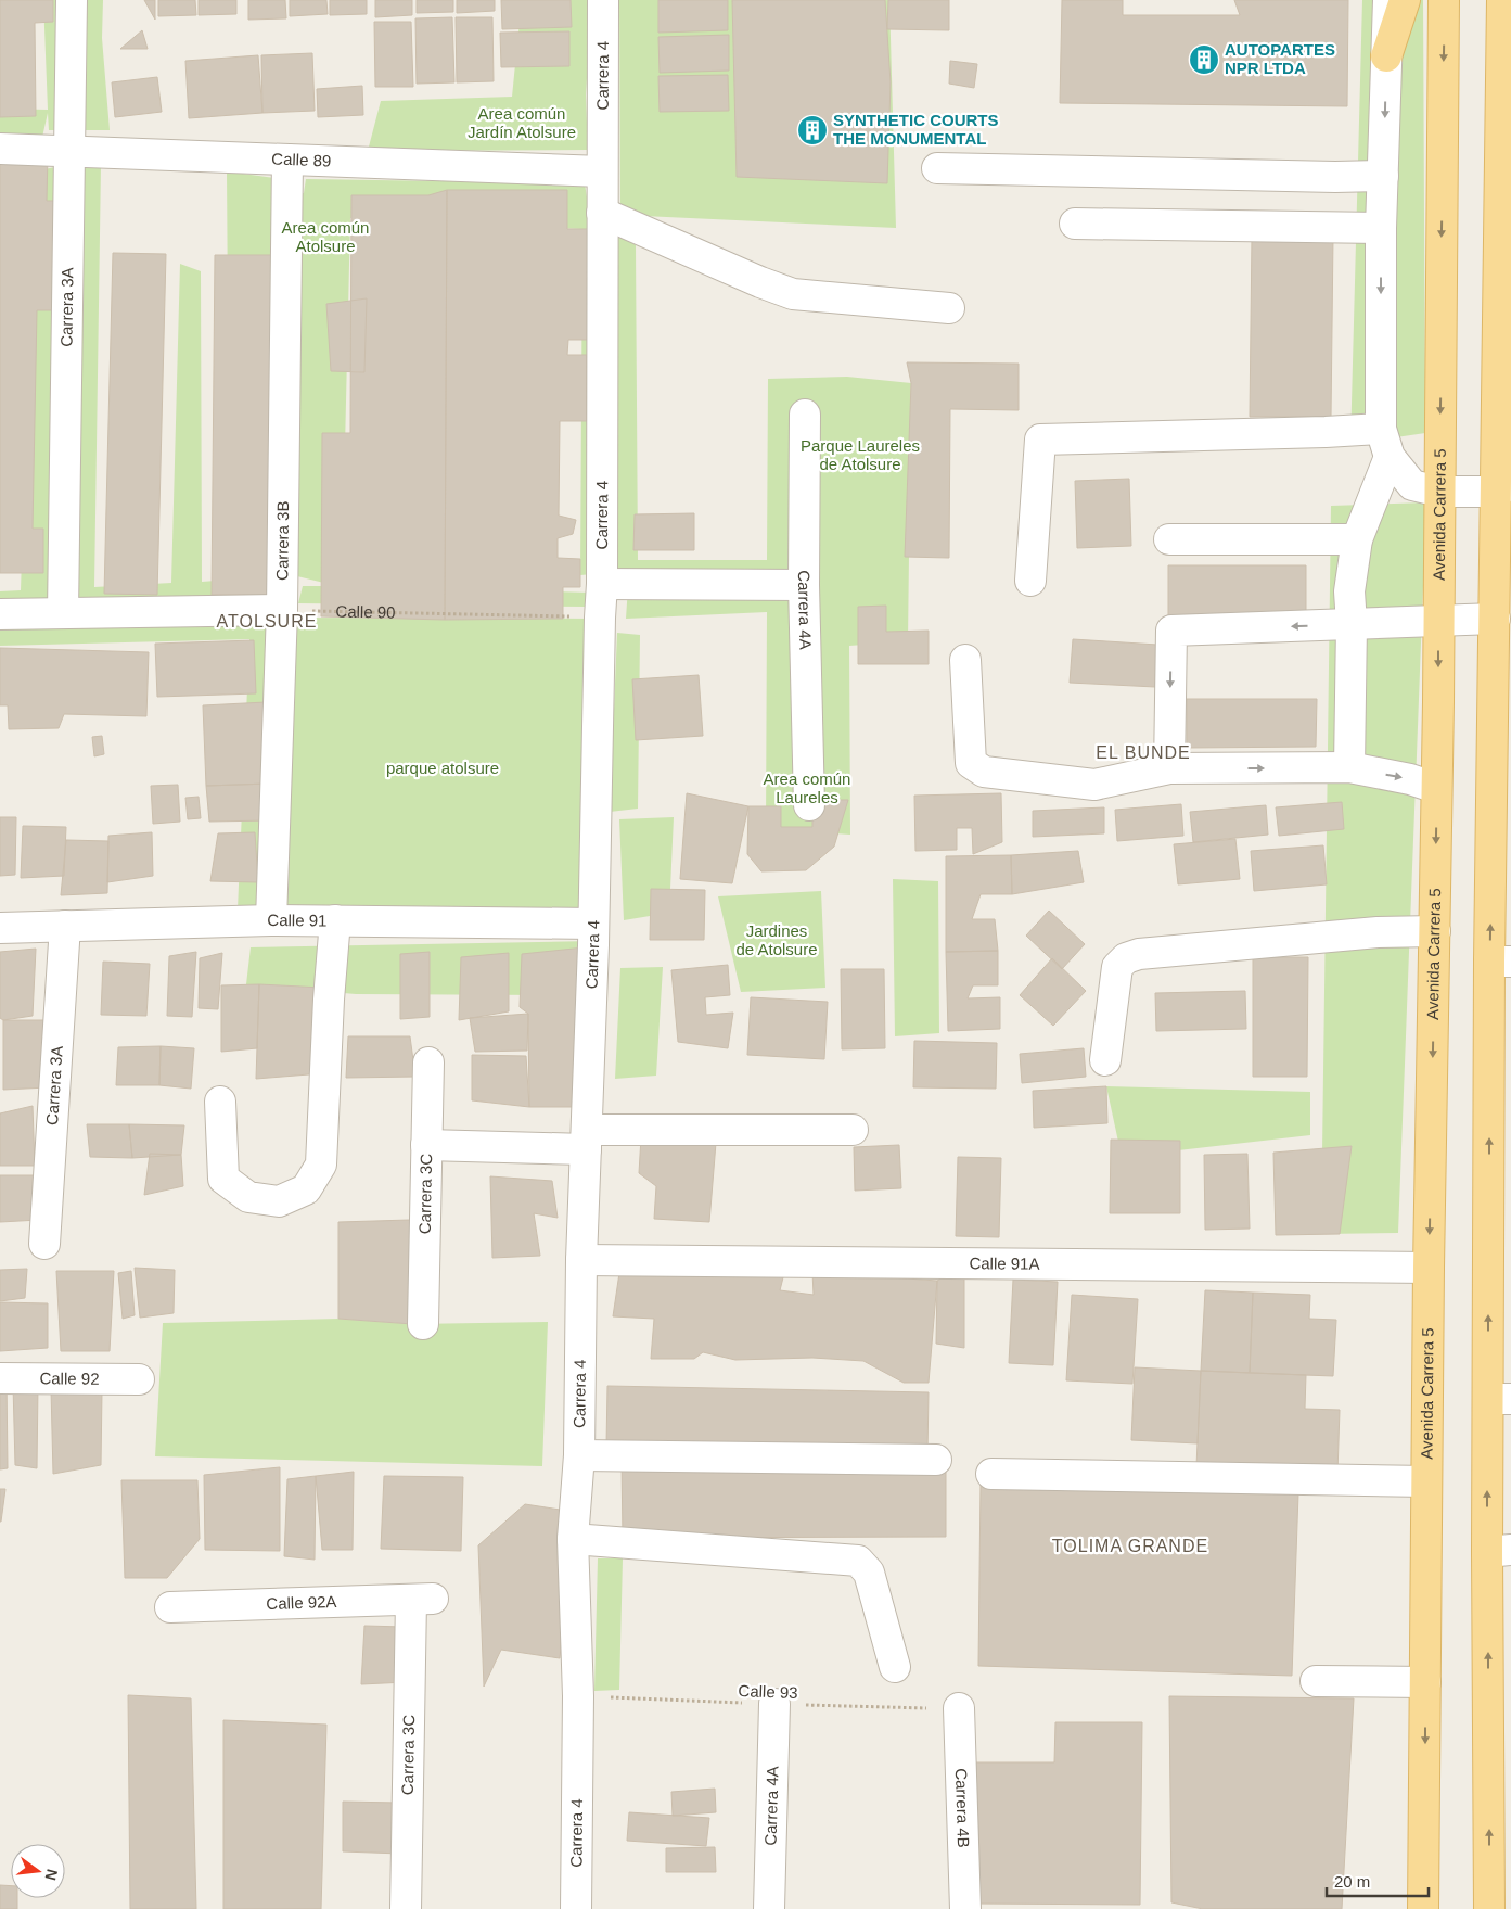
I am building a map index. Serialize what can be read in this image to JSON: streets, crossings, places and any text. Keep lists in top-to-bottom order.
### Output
{
  "streets": {
    "main road": ["Avenida Carrera 5"],
    "street": [
      "Carrera 4",
      "Calle 89",
      "Carrera 3A",
      "Carrera 3B",
      "Carrera 4A",
      "Calle 91",
      "Carrera 3C",
      "Calle 91A",
      "Calle 92",
      "Calle 92A",
      "Carrera 4B"
    ],
    "path": ["Calle 90", "Calle 93"]
  },
  "crossings": [
    ["Carrera 4", "Calle 89"],
    ["Carrera 4", "Calle 90"],
    ["Carrera 4", "Calle 91"],
    ["Carrera 4", "Calle 91A"],
    ["Carrera 4", "Calle 93"],
    ["Calle 89", "Carrera 3A"],
    ["Calle 89", "Carrera 3B"],
    ["Carrera 3A", "Calle 91"],
    ["Avenida Carrera 5", "Calle 91A"],
    ["Carrera 3B", "Calle 90"],
    ["Carrera 3B", "Calle 91"],
    ["Carrera 4A", "Calle 93"],
    ["Carrera 3C", "Calle 92A"],
    ["Calle 93", "Carrera 4B"]
  ],
  "districts": ["ATOLSURE", "EL BUNDE", "TOLIMA GRANDE"],
  "parks": [
    "Area común Jardín Atolsure",
    "Area común Atolsure",
    "Parque Laureles de Atolsure",
    "parque atolsure",
    "Area común Laureles",
    "Jardines de Atolsure"
  ],
  "places": {
    "building": ["AUTOPARTES NPR LTDA", "SYNTHETIC COURTS THE MONUMENTAL"]
  },
  "scale_bar": "20 m",
  "north": "right"
}
